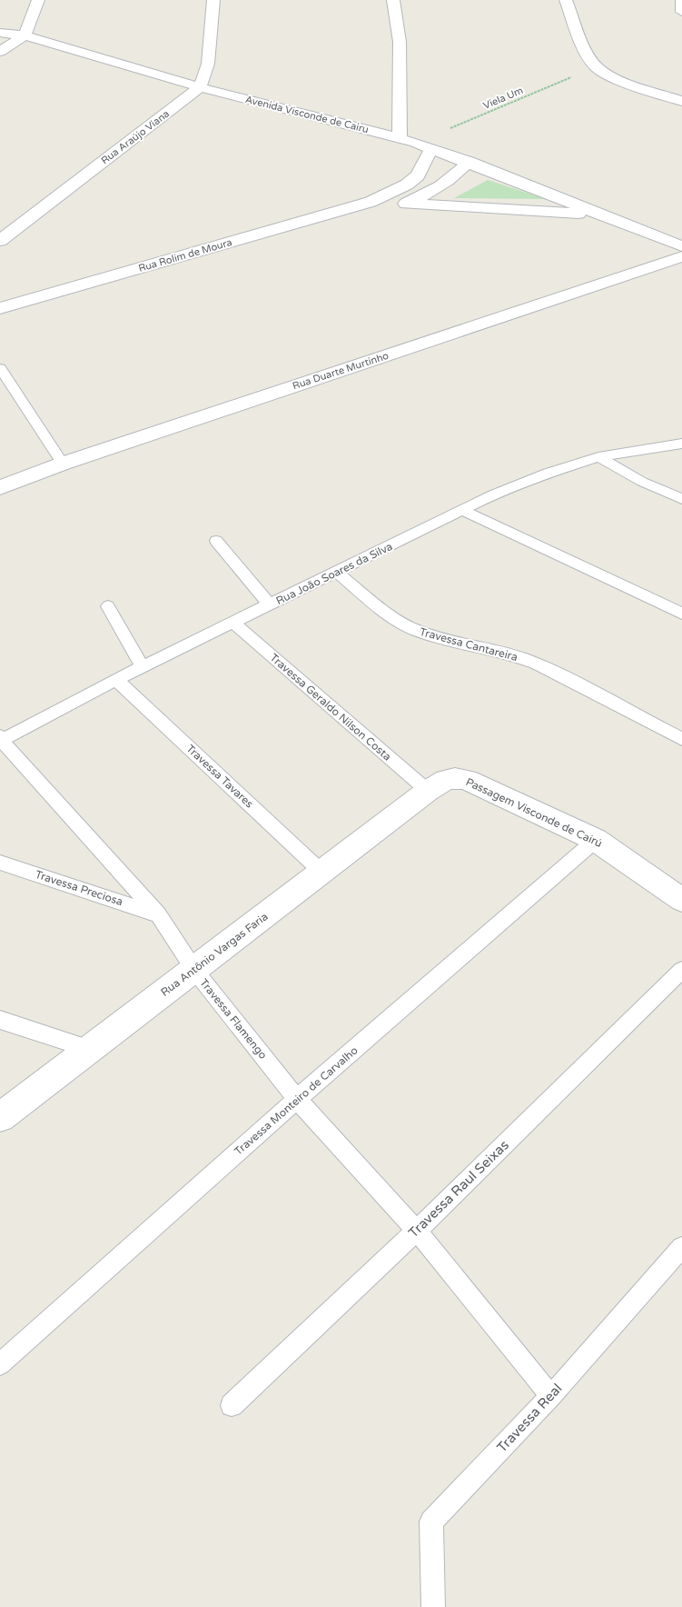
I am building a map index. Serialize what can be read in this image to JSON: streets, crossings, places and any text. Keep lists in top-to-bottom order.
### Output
{
  "streets": {
    "street": [
      "Avenida Visconde de Cairu",
      "Rua Araújo Viana",
      "Rua Rolim de Moura",
      "Rua Duarte Murtinho",
      "Passagem Visconde de Cairú",
      "Rua Antônio Vargas Faria"
    ],
    "lane": [
      "Rua João Soares da Silva",
      "Travessa Cantareira",
      "Travessa Geraldo Nilson Costa",
      "Travessa Tavares",
      "Travessa Preciosa",
      "Travessa Flamengo",
      "Travessa Monteiro de Carvalho",
      "Travessa Raul Seixas",
      "Travessa Real"
    ],
    "path": ["Viela Um"]
  },
  "crossings": [
    ["Viela Um", "Avenida Visconde de Cairu"],
    ["Avenida Visconde de Cairu", "Rua Araújo Viana"],
    ["Avenida Visconde de Cairu", "Rua Rolim de Moura"],
    ["Rua João Soares da Silva", "Travessa Cantareira"],
    ["Rua João Soares da Silva", "Travessa Geraldo Nilson Costa"],
    ["Rua João Soares da Silva", "Travessa Tavares"],
    ["Rua João Soares da Silva", "Travessa Flamengo"],
    ["Travessa Geraldo Nilson Costa", "Passagem Visconde de Cairú"],
    ["Travessa Geraldo Nilson Costa", "Rua Antônio Vargas Faria"],
    ["Travessa Tavares", "Rua Antônio Vargas Faria"],
    ["Passagem Visconde de Cairú", "Rua Antônio Vargas Faria"],
    ["Passagem Visconde de Cairú", "Travessa Monteiro de Carvalho"],
    ["Travessa Preciosa", "Travessa Flamengo"],
    ["Rua Antônio Vargas Faria", "Travessa Flamengo"],
    ["Travessa Flamengo", "Travessa Monteiro de Carvalho"],
    ["Travessa Flamengo", "Travessa Raul Seixas"],
    ["Travessa Flamengo", "Travessa Real"]
  ]
}
